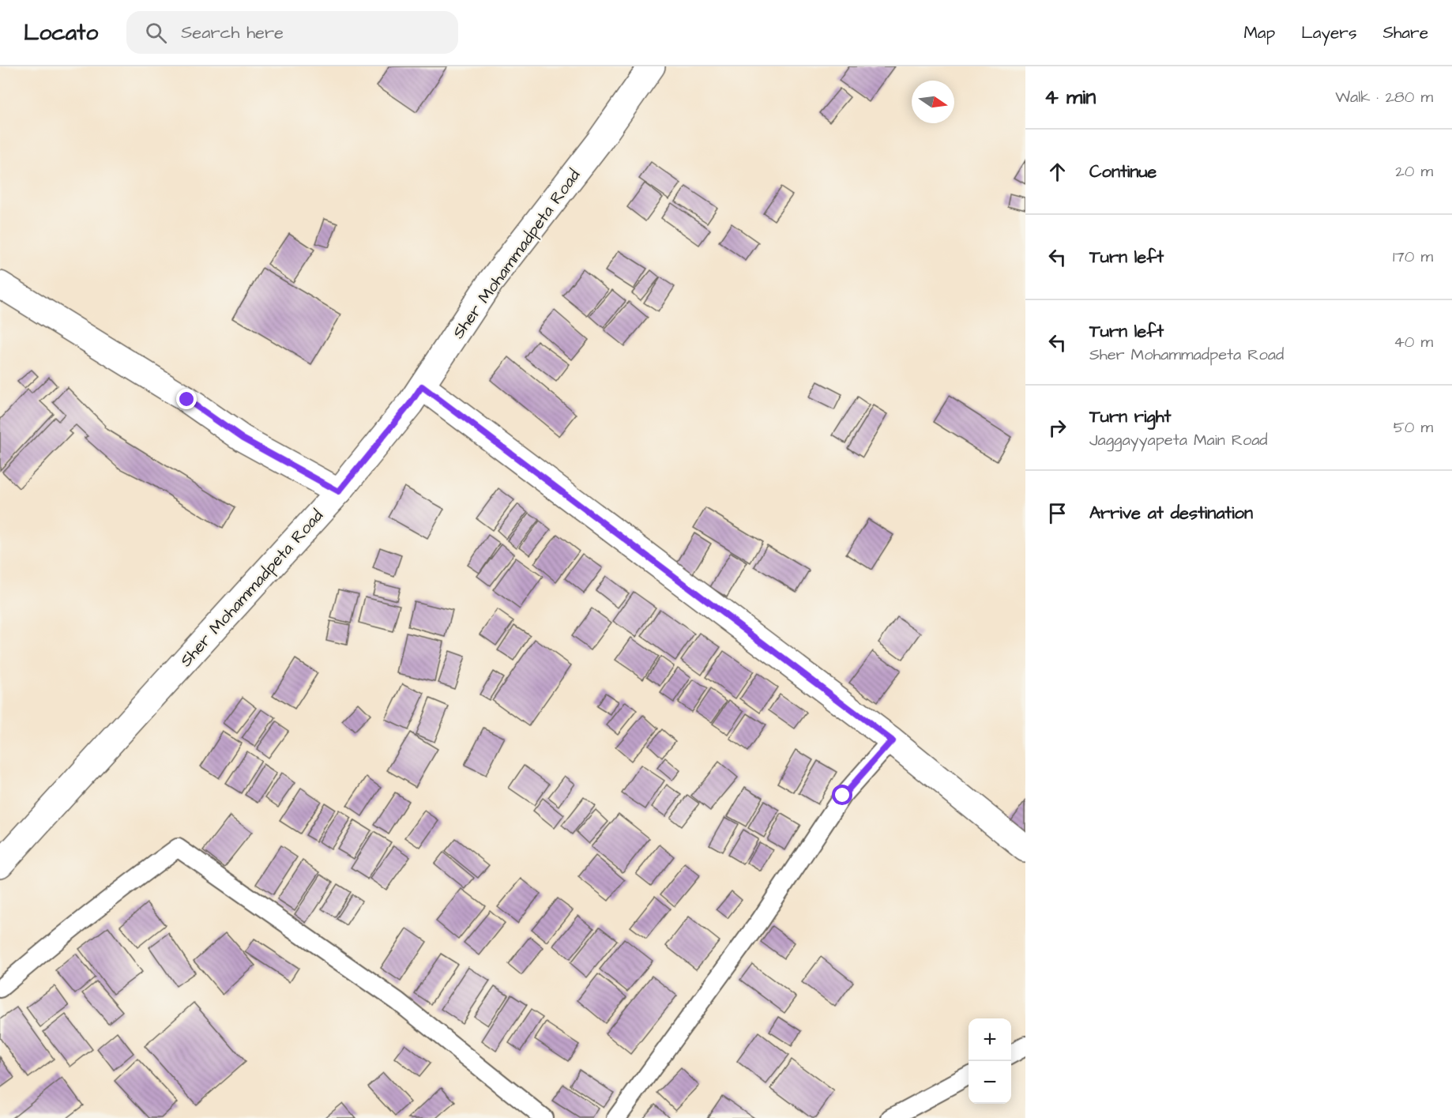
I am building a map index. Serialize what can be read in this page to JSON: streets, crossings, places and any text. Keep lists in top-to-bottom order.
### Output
{
  "streets": {
    "main road": ["Sher Mohammadpeta Road"]
  },
  "north": "right",
  "page": {
    "header": "Locato",
    "search": "Search here",
    "nav": ["Map", "Layers", "Share"],
    "heading": ["4 min", "Walk · 280 m"],
    "list": [
      ["Continue", "20 m"],
      ["Turn left", "170 m"],
      ["Turn left", "Sher Mohammadpeta Road", "40 m"],
      ["Turn right", "Jaggayyapeta Main Road", "50 m"],
      "Arrive at destination"
    ],
    "map_buttons": ["+", "−"]
  }
}
